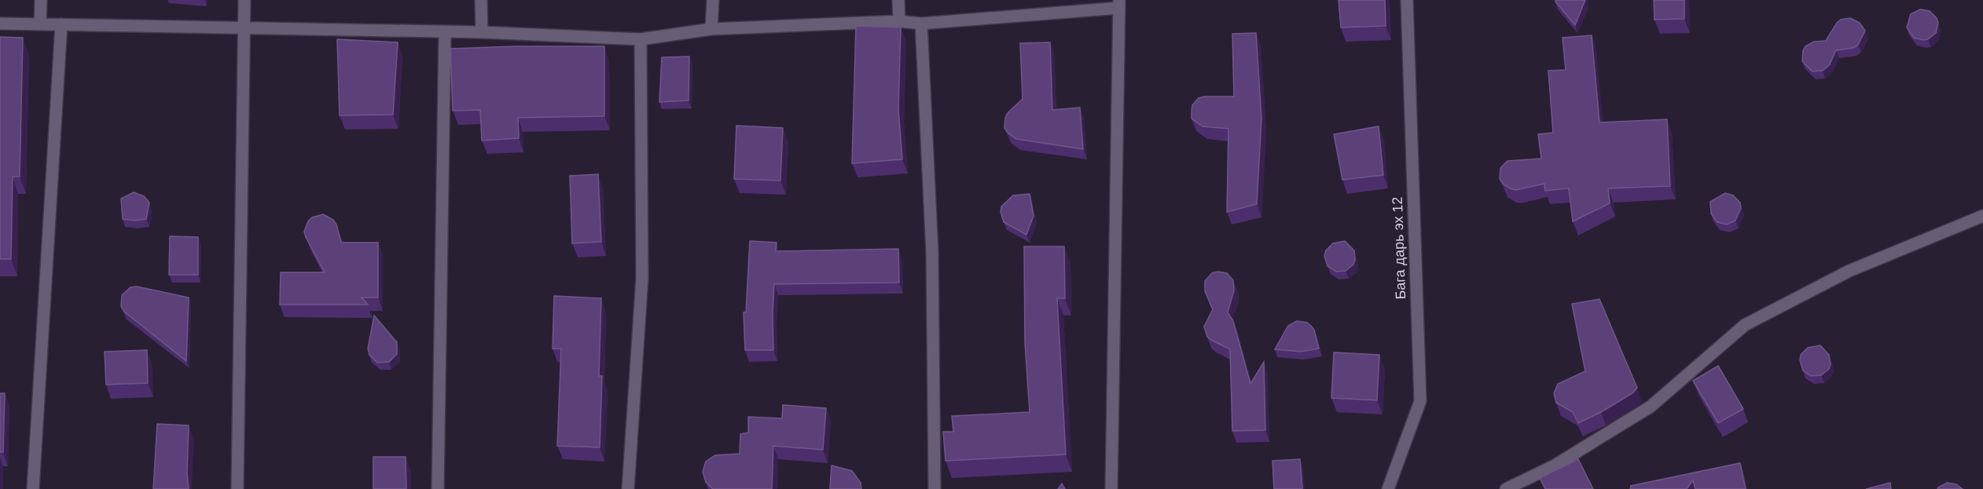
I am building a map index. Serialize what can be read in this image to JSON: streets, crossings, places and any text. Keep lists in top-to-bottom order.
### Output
{
  "streets": {
    "street": ["Бага дарь эх 12"]
  }
}
